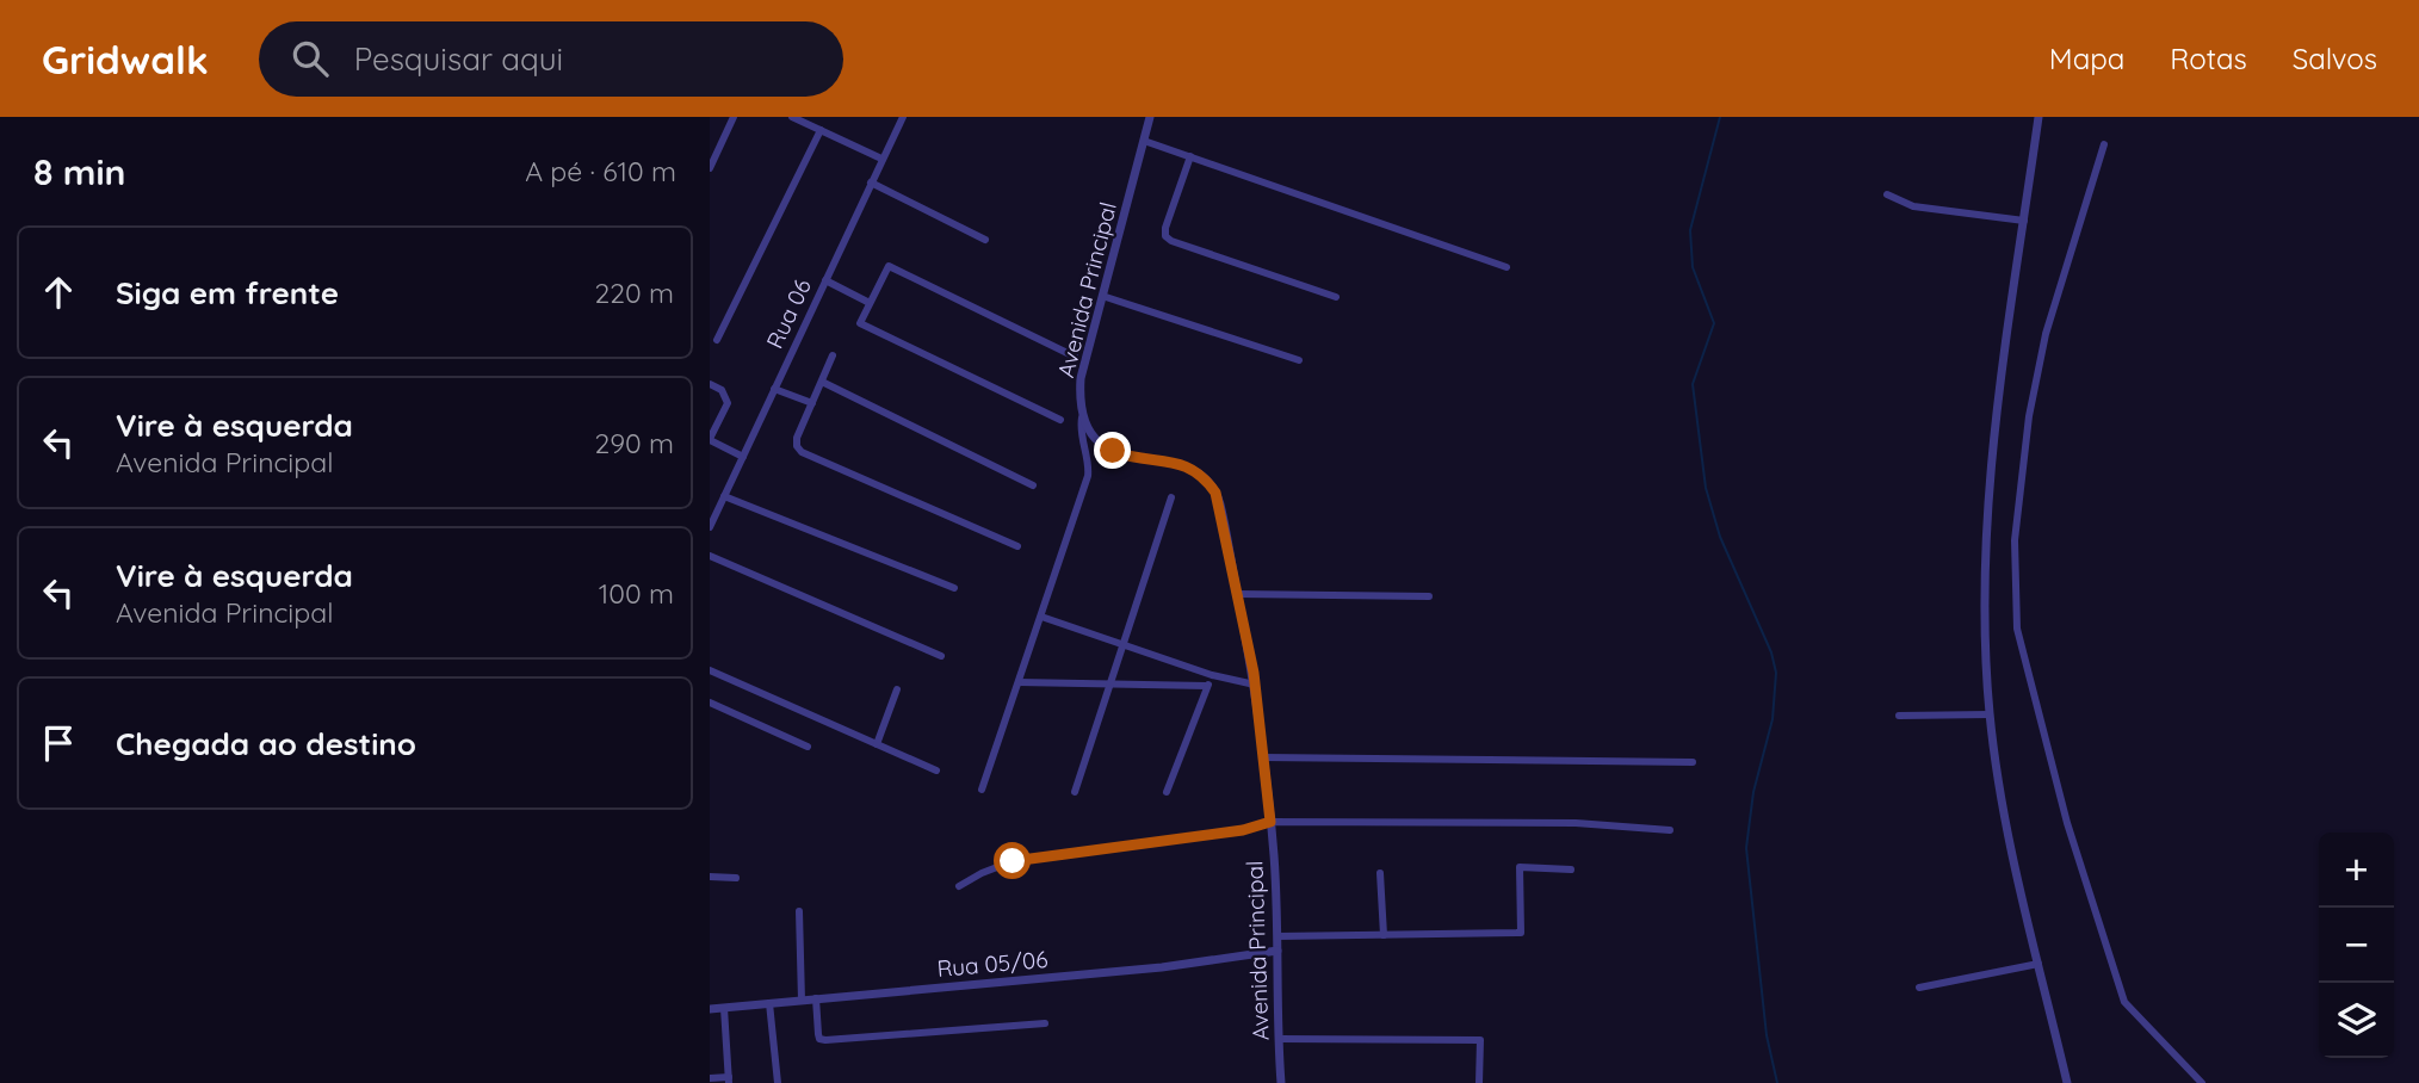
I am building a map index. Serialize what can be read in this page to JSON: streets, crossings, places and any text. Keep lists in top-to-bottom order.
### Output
{
  "streets": {
    "street": ["Avenida Principal", "Rua 06", "Rua 05/06"]
  },
  "crossings": [
    ["Avenida Principal", "Rua 05/06"]
  ],
  "page": {
    "header": "Gridwalk",
    "search": "Pesquisar aqui",
    "nav": ["Mapa", "Rotas", "Salvos"],
    "heading": ["8 min", "A pé · 610 m"],
    "list": [
      ["Siga em frente", "220 m"],
      ["Vire à esquerda", "Avenida Principal", "290 m"],
      ["Vire à esquerda", "Avenida Principal", "100 m"],
      "Chegada ao destino"
    ],
    "map_buttons": ["+", "−"]
  }
}
